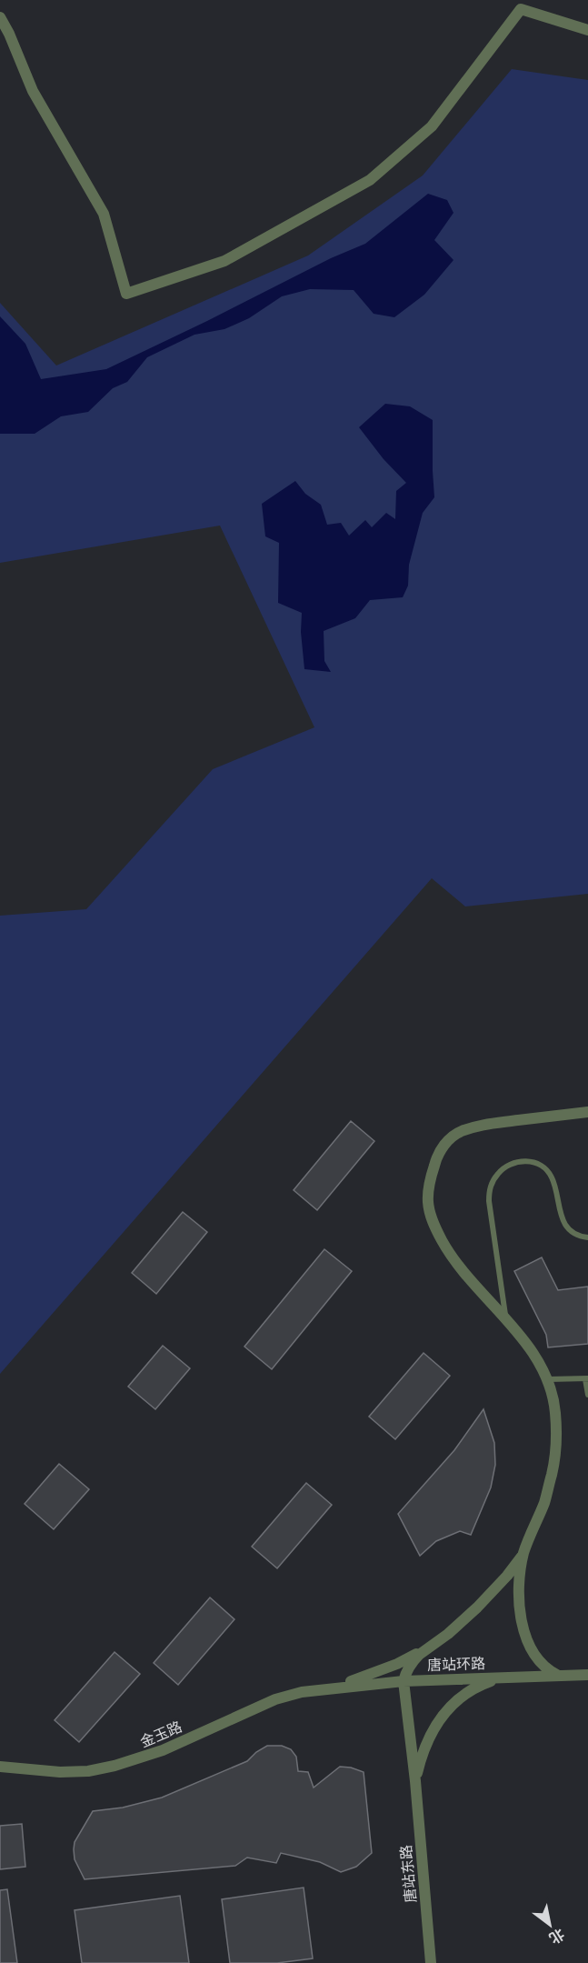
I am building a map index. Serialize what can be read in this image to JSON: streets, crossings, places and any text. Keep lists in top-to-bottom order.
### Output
{
  "streets": {
    "street": ["唐站环路", "金玉路", "唐站东路"]
  },
  "crossings": [
    ["唐站环路", "金玉路"],
    ["唐站环路", "唐站东路"]
  ],
  "north": "bottom right"
}
